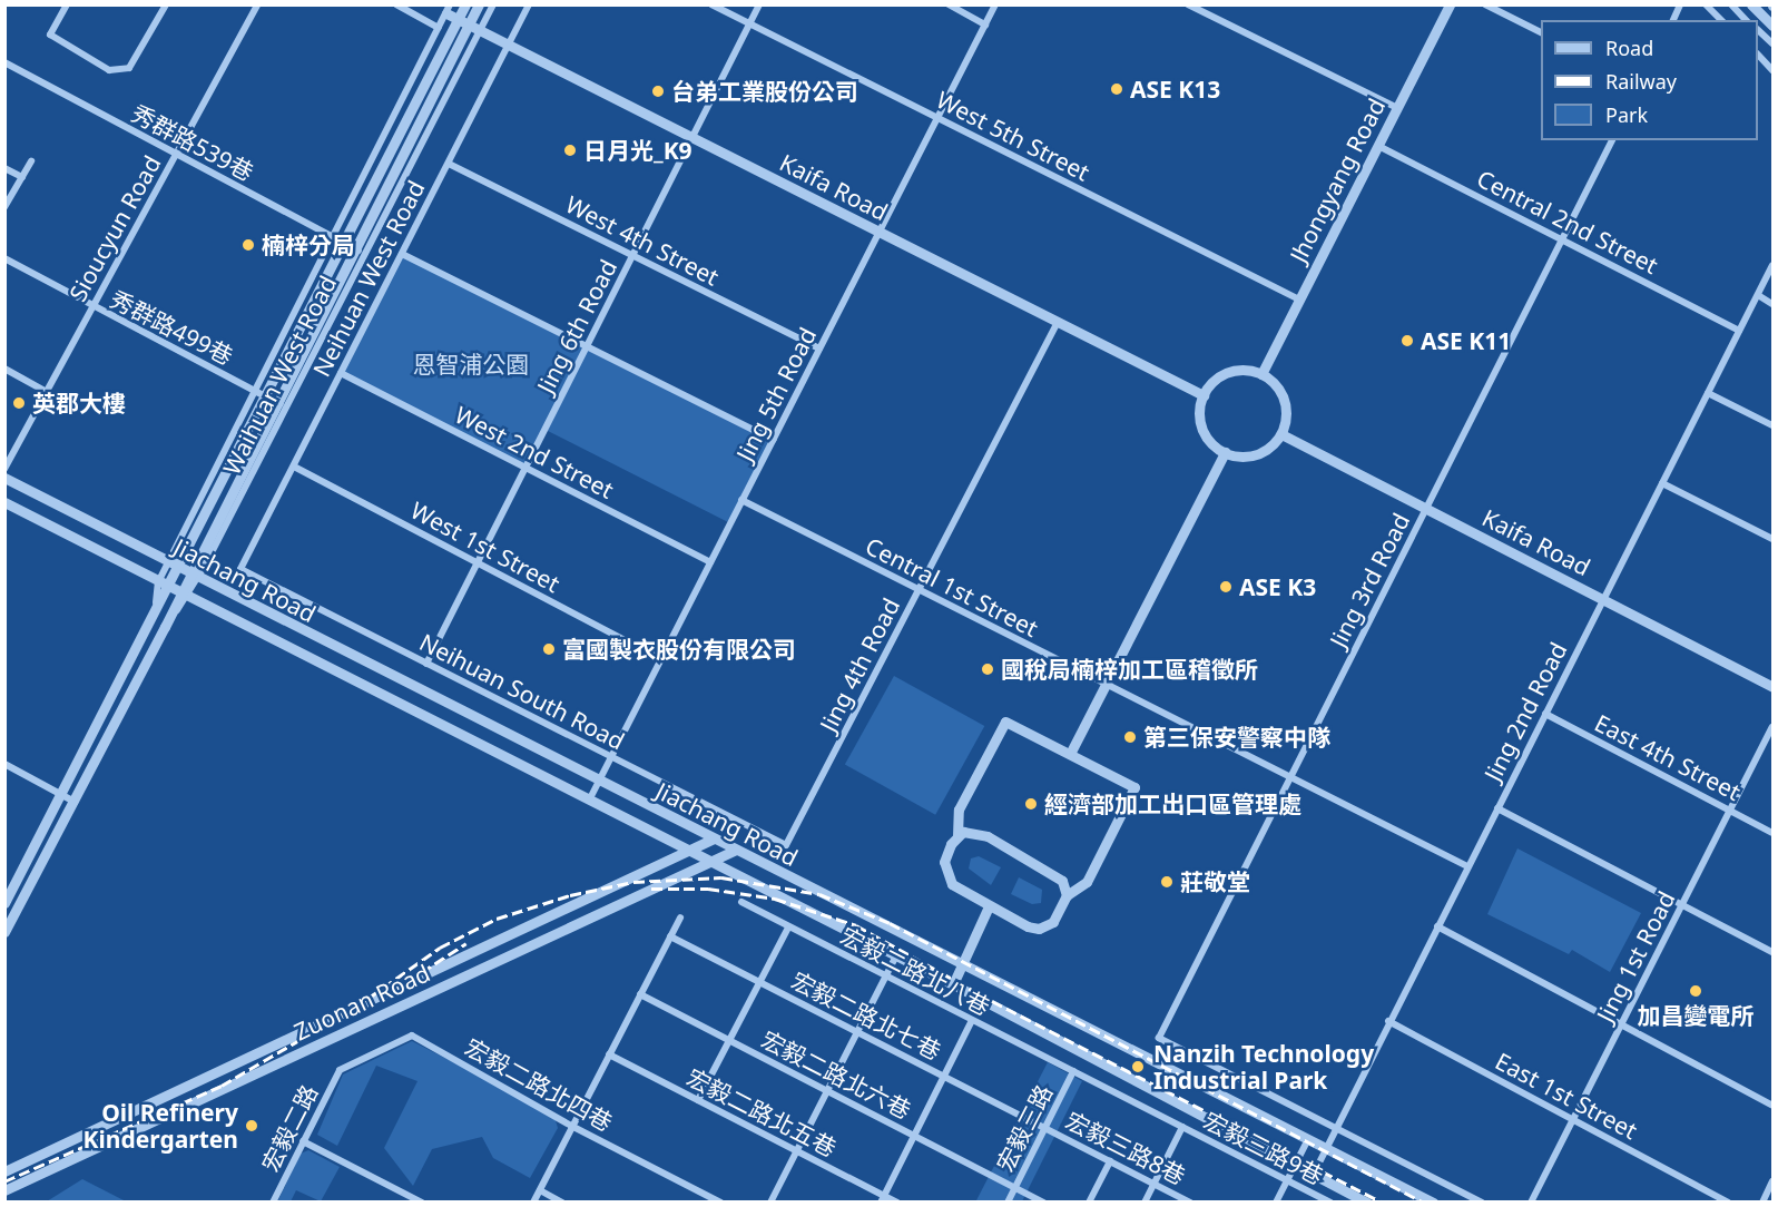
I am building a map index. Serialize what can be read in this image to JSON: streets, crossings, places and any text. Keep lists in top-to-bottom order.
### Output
{
  "streets": {
    "street": [
      "West 5th Street",
      "秀群路539巷",
      "Jhongyang Road",
      "Kaifa Road",
      "Central 2nd Street",
      "Sioucyun Road",
      "West 4th Street",
      "Neihuan West Road",
      "Jing 6th Road",
      "秀群路499巷",
      "Waihuan West Road",
      "Jing 5th Road",
      "West 2nd Street",
      "West 1st Street",
      "Jiachang Road",
      "Jing 3rd Road",
      "Central 1st Street",
      "Jing 4th Road",
      "Neihuan South Road",
      "Jing 2nd Road",
      "East 4th Street",
      "Jing 1st Road",
      "宏毅二路北八巷",
      "Zuonan Road",
      "宏毅二路北七巷",
      "宏毅二路北六巷",
      "宏毅二路北四巷",
      "East 1st Street",
      "宏毅二路北五巷",
      "宏毅二路",
      "宏毅三路",
      "宏毅三路8巷",
      "宏毅三路9巷"
    ]
  },
  "crossings": [
    ["West 5th Street", "Jhongyang Road"],
    ["West 5th Street", "Jing 6th Road"],
    ["West 5th Street", "Jing 5th Road"],
    ["秀群路539巷", "Sioucyun Road"],
    ["秀群路539巷", "Waihuan West Road"],
    ["Jhongyang Road", "Kaifa Road"],
    ["Jhongyang Road", "Central 2nd Street"],
    ["Kaifa Road", "Neihuan West Road"],
    ["Kaifa Road", "Jing 6th Road"],
    ["Kaifa Road", "Waihuan West Road"],
    ["Kaifa Road", "Jing 5th Road"],
    ["Kaifa Road", "Jing 3rd Road"],
    ["Kaifa Road", "Jing 4th Road"],
    ["Kaifa Road", "Jing 2nd Road"],
    ["Central 2nd Street", "Jing 3rd Road"],
    ["Central 2nd Street", "Jing 2nd Road"],
    ["Sioucyun Road", "秀群路499巷"],
    ["West 4th Street", "Neihuan West Road"],
    ["West 4th Street", "Jing 6th Road"],
    ["West 4th Street", "Jing 5th Road"],
    ["Neihuan West Road", "West 2nd Street"],
    ["Neihuan West Road", "West 1st Street"],
    ["Neihuan West Road", "Neihuan South Road"],
    ["Jing 6th Road", "West 2nd Street"],
    ["Jing 6th Road", "West 1st Street"],
    ["Jing 6th Road", "Neihuan South Road"],
    ["秀群路499巷", "Waihuan West Road"],
    ["Waihuan West Road", "Jiachang Road"],
    ["Jing 5th Road", "West 2nd Street"],
    ["Jing 5th Road", "West 1st Street"],
    ["Jing 5th Road", "Jiachang Road"],
    ["Jing 5th Road", "Central 1st Street"],
    ["Jing 5th Road", "Neihuan South Road"],
    ["Jiachang Road", "Jing 2nd Road"],
    ["Jiachang Road", "Zuonan Road"],
    ["Jing 3rd Road", "Central 1st Street"],
    ["Jing 3rd Road", "Jing 2nd Road"],
    ["Central 1st Street", "Jing 4th Road"],
    ["Central 1st Street", "Jing 2nd Road"],
    ["Jing 4th Road", "Neihuan South Road"],
    ["Jing 2nd Road", "East 4th Street"],
    ["Jing 2nd Road", "East 1st Street"],
    ["East 4th Street", "Jing 1st Road"],
    ["Jing 1st Road", "East 1st Street"],
    ["宏毅二路北八巷", "宏毅三路"],
    ["宏毅二路北八巷", "宏毅三路9巷"],
    ["宏毅二路北七巷", "宏毅三路"],
    ["宏毅二路北七巷", "宏毅三路8巷"],
    ["宏毅二路北六巷", "宏毅三路"],
    ["宏毅二路北四巷", "宏毅二路"],
    ["宏毅三路", "宏毅三路8巷"],
    ["宏毅三路", "宏毅三路9巷"]
  ],
  "parks": ["恩智浦公園"],
  "places": [
    "ASE K13",
    "台弟工業股份公司",
    "日月光_K9",
    "楠梓分局",
    "ASE K11",
    "英郡大樓",
    "ASE K3",
    "富國製衣股份有限公司",
    "國稅局楠梓加工區稽徵所",
    "第三保安警察中隊",
    "經濟部加工出口區管理處",
    "莊敬堂",
    "加昌變電所",
    "Nanzih Technology Industrial Park",
    "Oil Refinery Kindergarten"
  ],
  "legend": ["Road", "Railway", "Park"]
}
